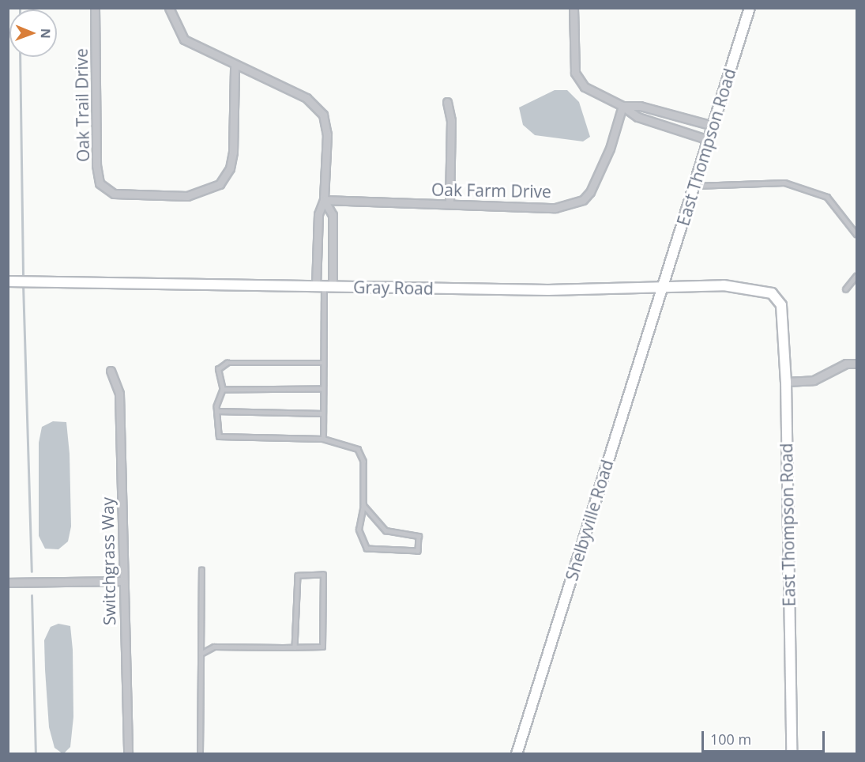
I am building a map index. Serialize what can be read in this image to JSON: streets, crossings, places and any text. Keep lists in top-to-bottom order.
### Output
{
  "streets": {
    "main road": ["East Thompson Road", "Gray Road", "Shelbyville Road"],
    "street": ["Oak Trail Drive", "Oak Farm Drive", "Switchgrass Way"]
  },
  "crossings": [
    ["East Thompson Road", "Gray Road"],
    ["East Thompson Road", "Shelbyville Road"],
    ["Gray Road", "Shelbyville Road"]
  ],
  "scale_bar": "100 m",
  "north": "right"
}
